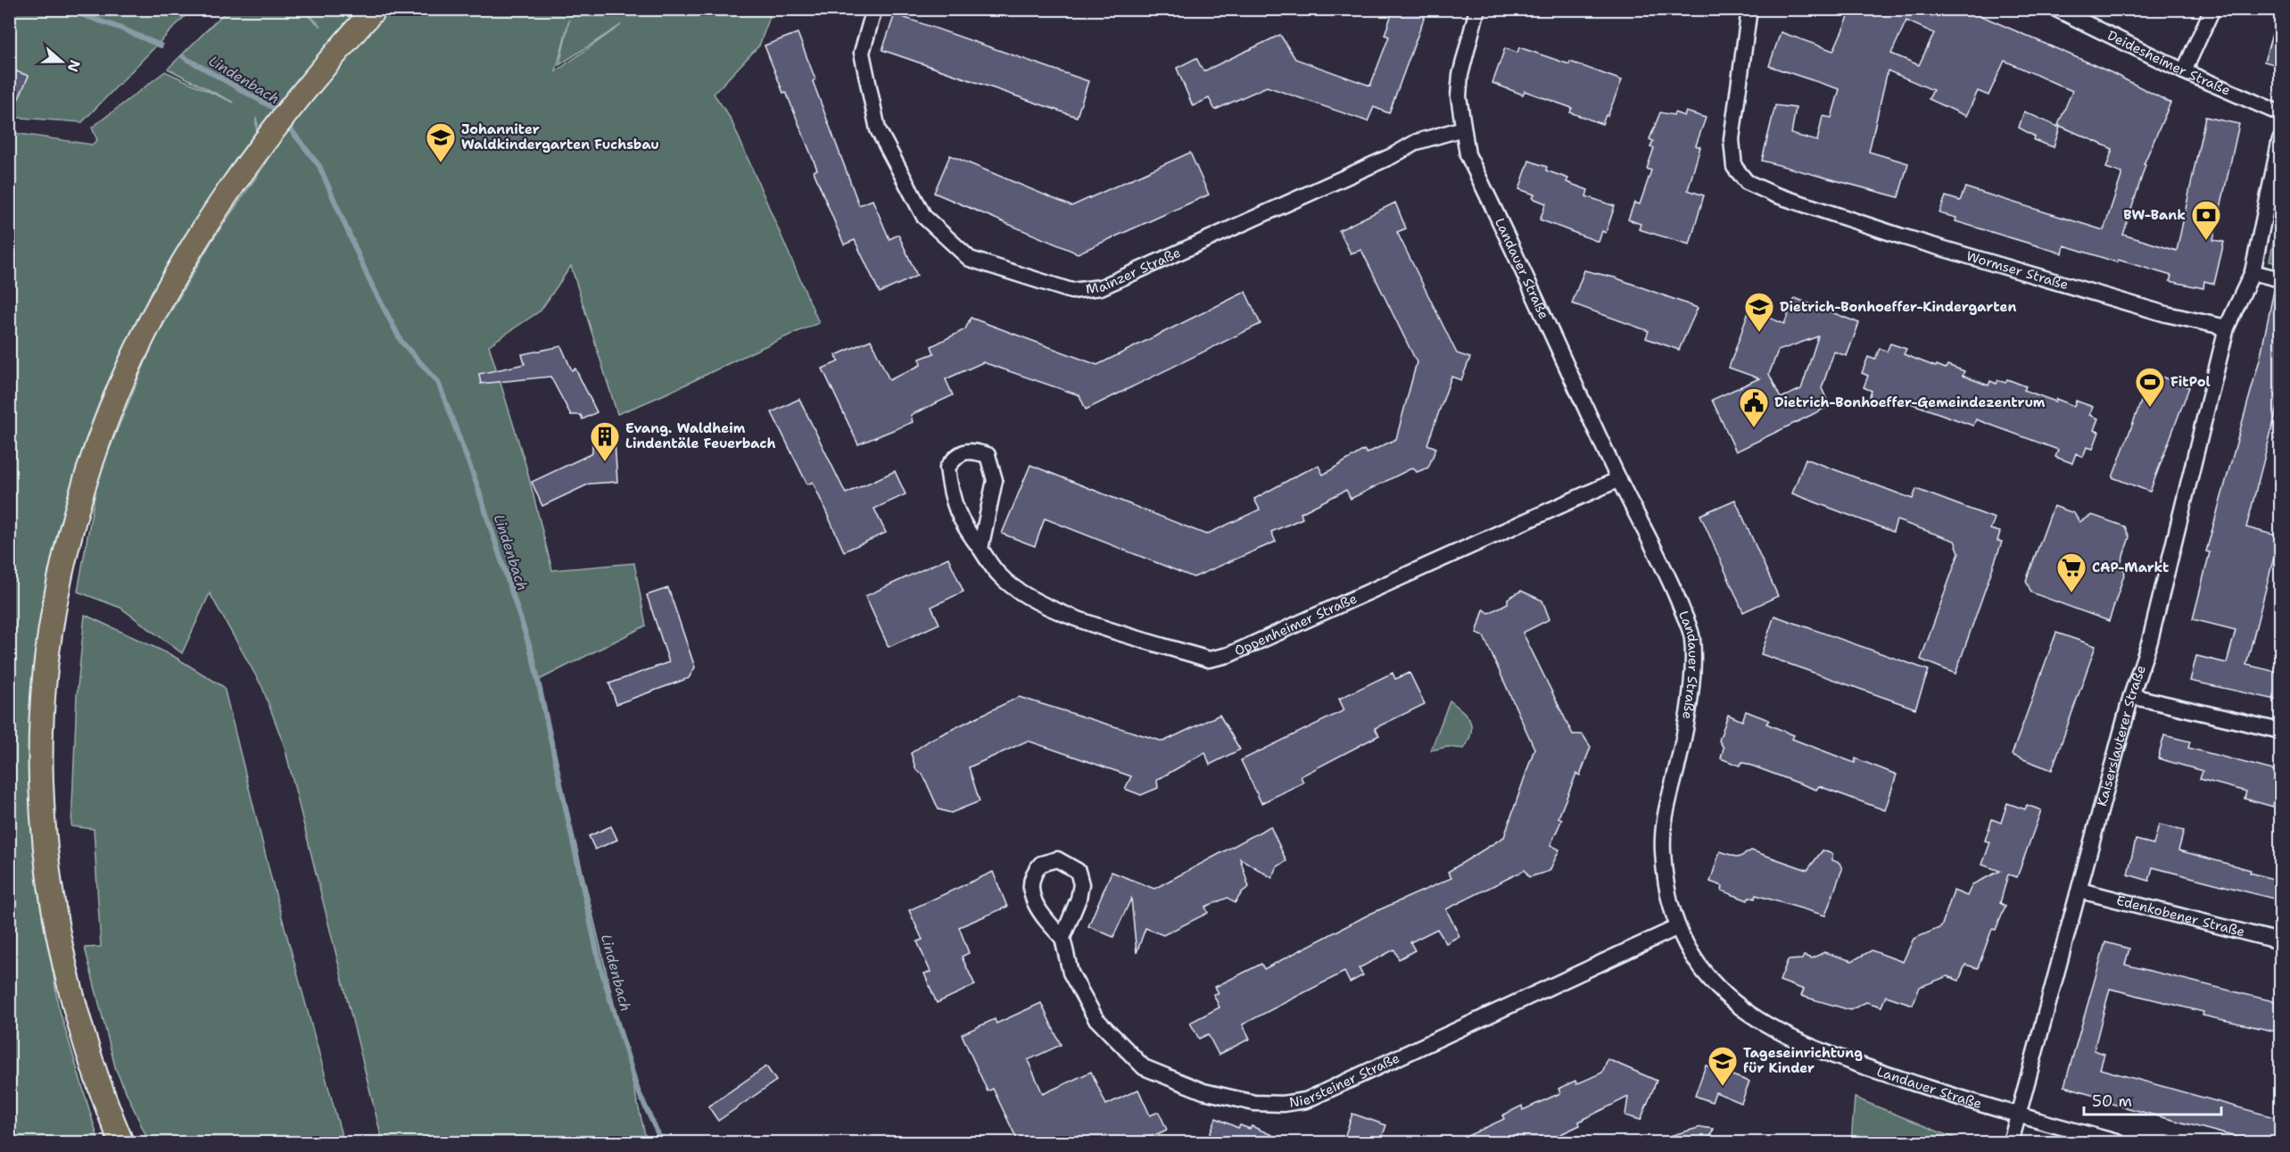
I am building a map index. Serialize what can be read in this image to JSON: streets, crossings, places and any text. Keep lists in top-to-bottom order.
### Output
{
  "streets": {
    "street": [
      "Deidesheimer Straße",
      "Landauer Straße",
      "Mainzer Straße",
      "Wormser Straße",
      "Oppenheimer Straße",
      "Kaiserslauterer Straße",
      "Edenkobener Straße",
      "Niersteiner Straße"
    ]
  },
  "crossings": [
    ["Landauer Straße", "Mainzer Straße"],
    ["Landauer Straße", "Oppenheimer Straße"],
    ["Landauer Straße", "Kaiserslauterer Straße"],
    ["Landauer Straße", "Niersteiner Straße"],
    ["Wormser Straße", "Kaiserslauterer Straße"],
    ["Kaiserslauterer Straße", "Edenkobener Straße"]
  ],
  "water": ["Lindenbach"],
  "places": {
    "school or university": ["Johanniter Waldkindergarten Fuchsbau", "Dietrich-Bonhoeffer-Kindergarten", "Tageseinrichtung für Kinder"],
    "bank": ["BW-Bank"],
    "sports": ["FitPol"],
    "public building": ["Dietrich-Bonhoeffer-Gemeindezentrum"],
    "building": ["Evang. Waldheim Lindentäle Feuerbach"],
    "supermarket": ["CAP-Markt"]
  },
  "scale_bar": "50 m",
  "north": "right"
}
